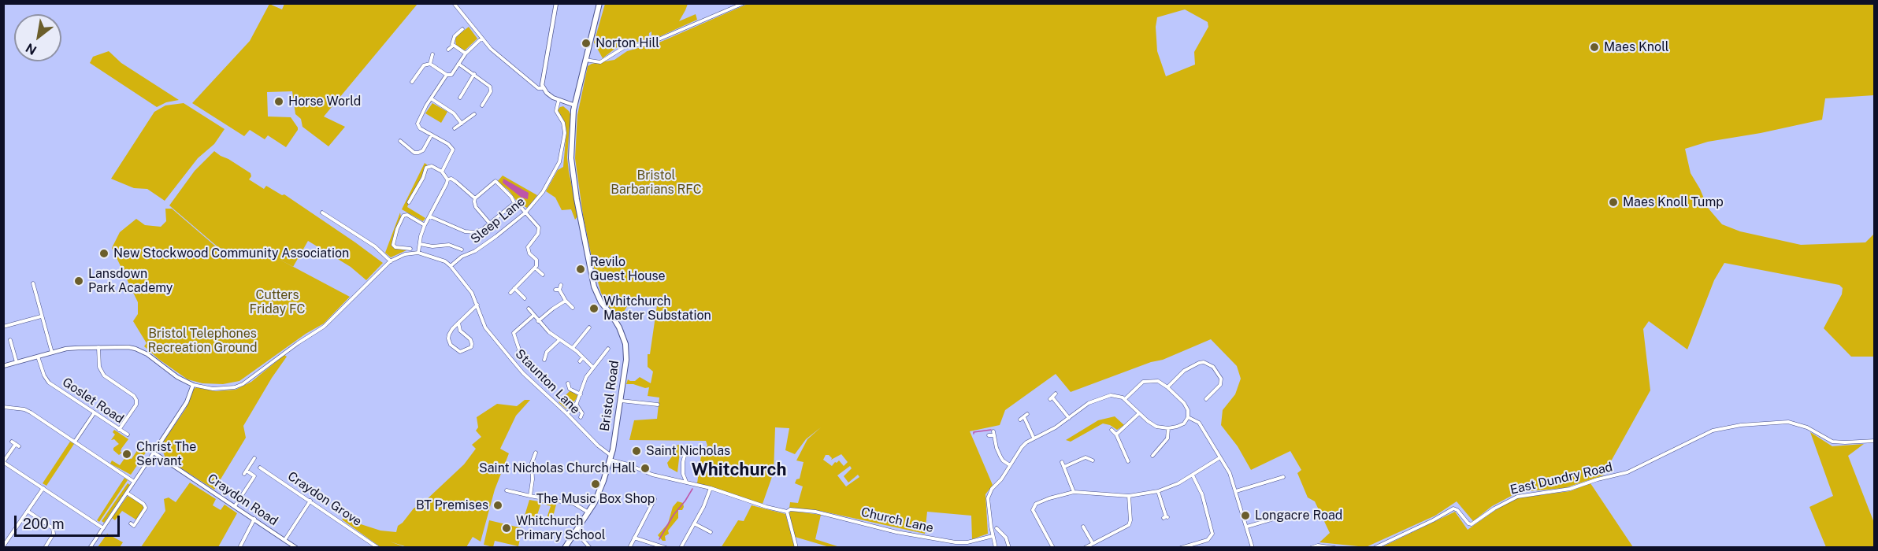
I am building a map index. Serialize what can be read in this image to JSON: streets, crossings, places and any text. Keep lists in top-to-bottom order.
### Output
{
  "streets": {
    "highway": ["Bristol Road"],
    "street": [
      "Sleep Lane",
      "Staunton Lane",
      "Goslet Road",
      "East Dundry Road",
      "Craydon Grove",
      "Craydon Road",
      "Church Lane"
    ]
  },
  "crossings": [
    ["Sleep Lane", "Staunton Lane"],
    ["Staunton Lane", "Bristol Road"],
    ["Staunton Lane", "Church Lane"],
    ["Bristol Road", "Church Lane"]
  ],
  "districts": ["Whitchurch"],
  "parks": ["Bristol Barbarians RFC", "Cutters Friday FC", "Bristol Telephones Recreation Ground"],
  "places": [
    "Norton Hill",
    "Maes Knoll",
    "Horse World",
    "Maes Knoll Tump",
    "New Stockwood Community Association",
    "Revilo Guest House",
    "Lansdown Park Academy",
    "Whitchurch Master Substation",
    "Saint Nicholas",
    "Christ The Servant",
    "Saint Nicholas Church Hall",
    "The Music Box Shop",
    "BT Premises",
    "Longacre Road",
    "Whitchurch Primary School"
  ],
  "scale_bar": "200 m",
  "north": "bottom left"
}
